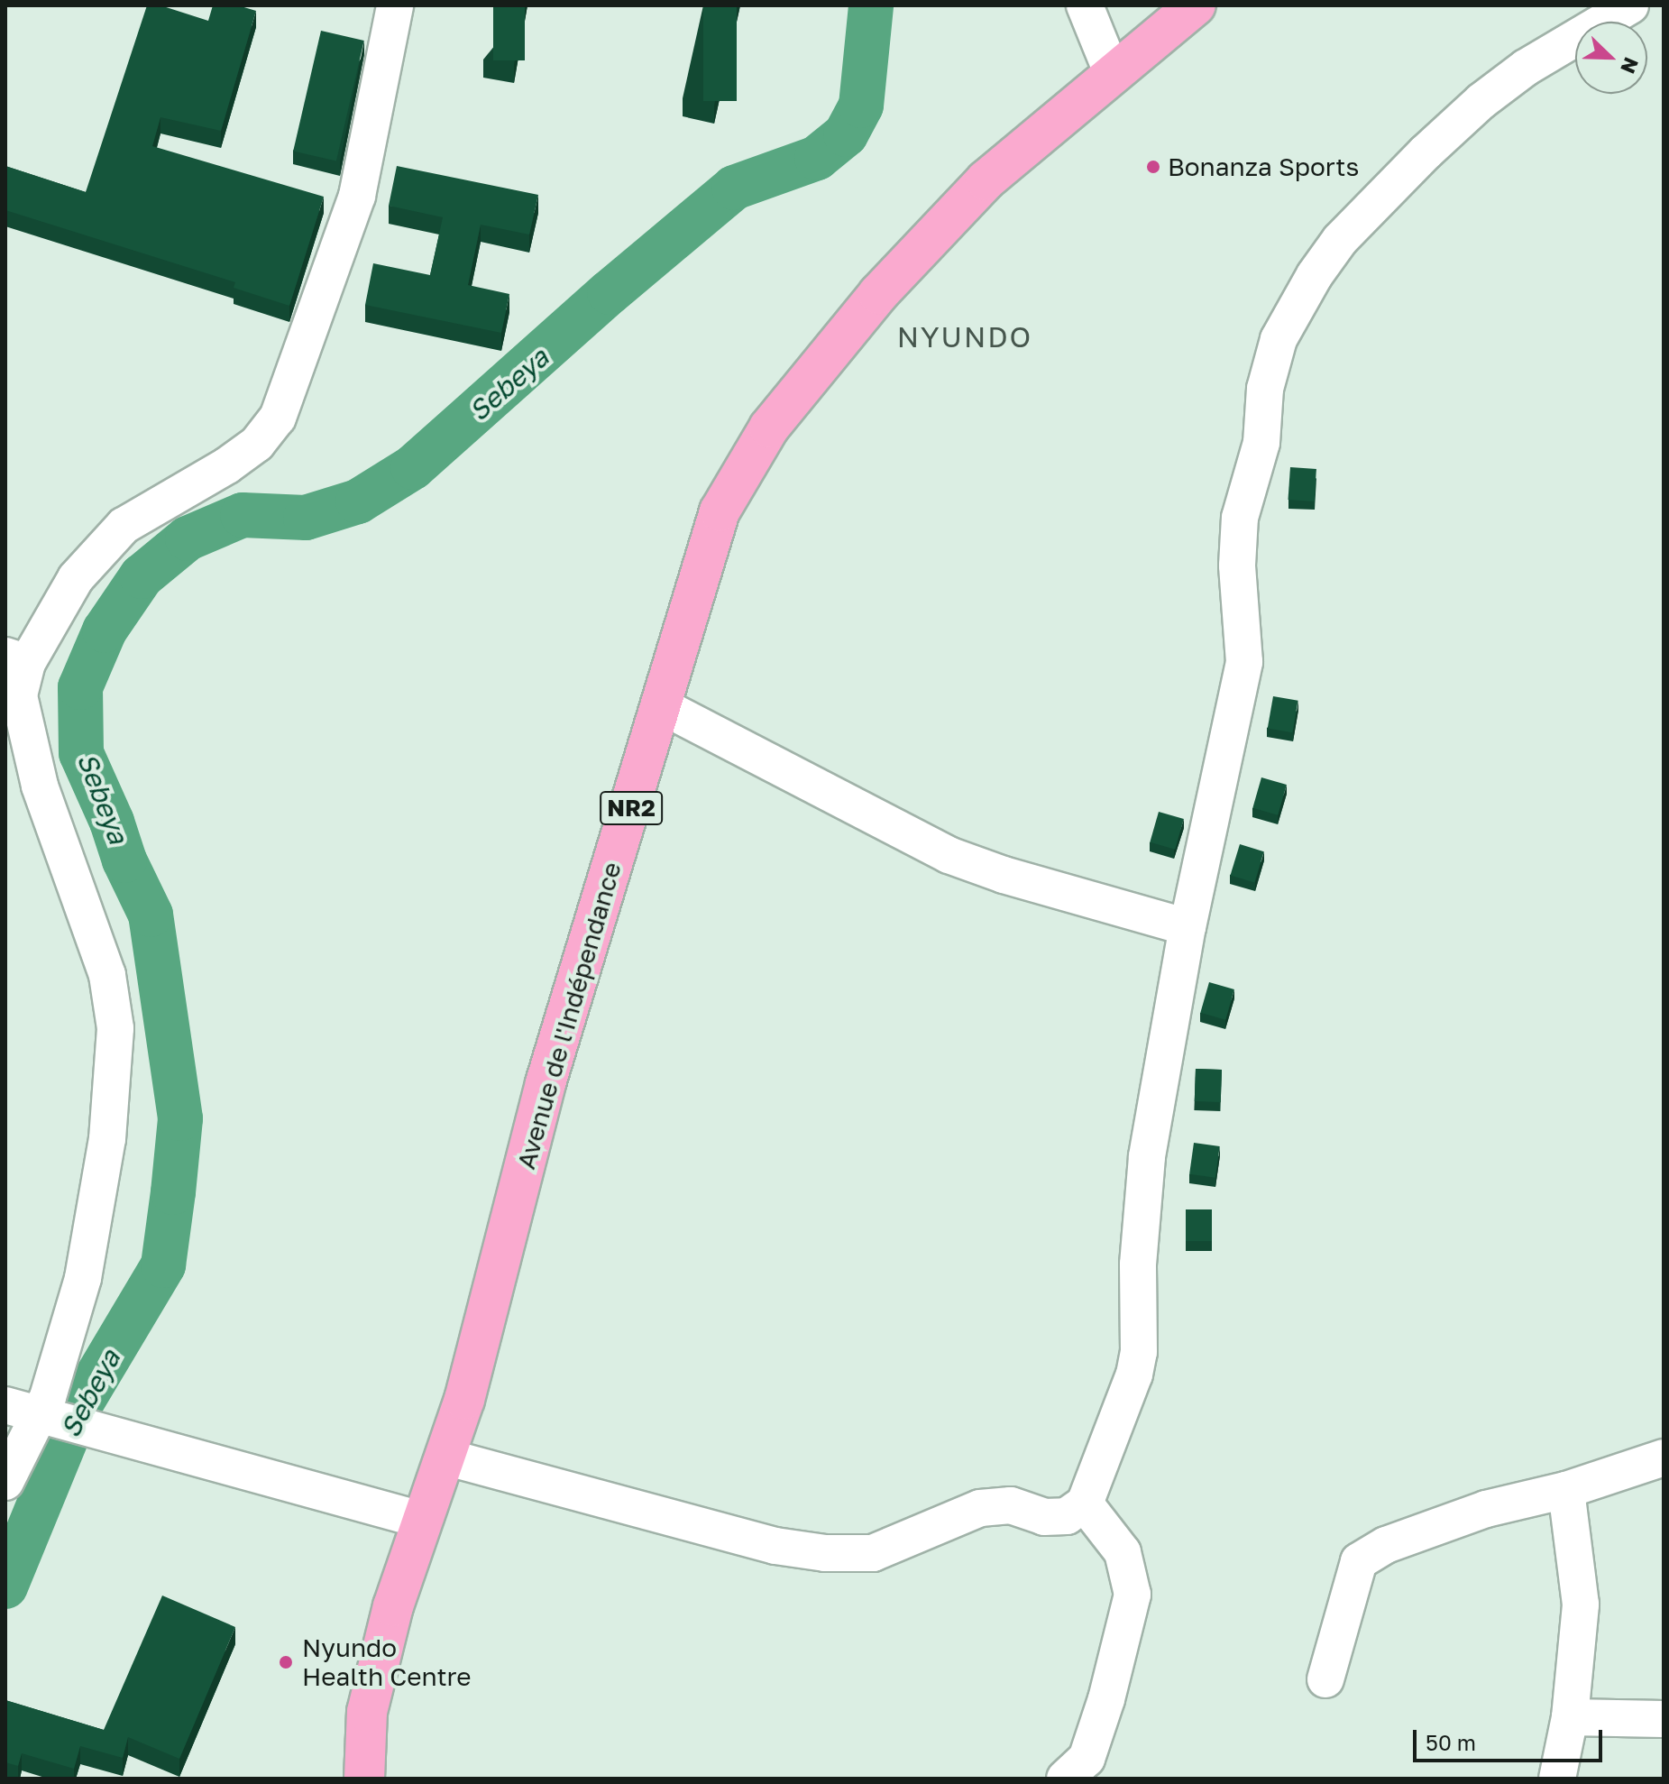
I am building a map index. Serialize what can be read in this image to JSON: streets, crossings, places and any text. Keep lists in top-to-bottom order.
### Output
{
  "streets": {
    "highway": ["NR2", "Avenue de l'Indépendance"]
  },
  "districts": ["NYUNDO"],
  "water": ["Sebeya"],
  "places": ["Bonanza Sports", "Nyundo Health Centre"],
  "scale_bar": "50 m",
  "north": "bottom right"
}
